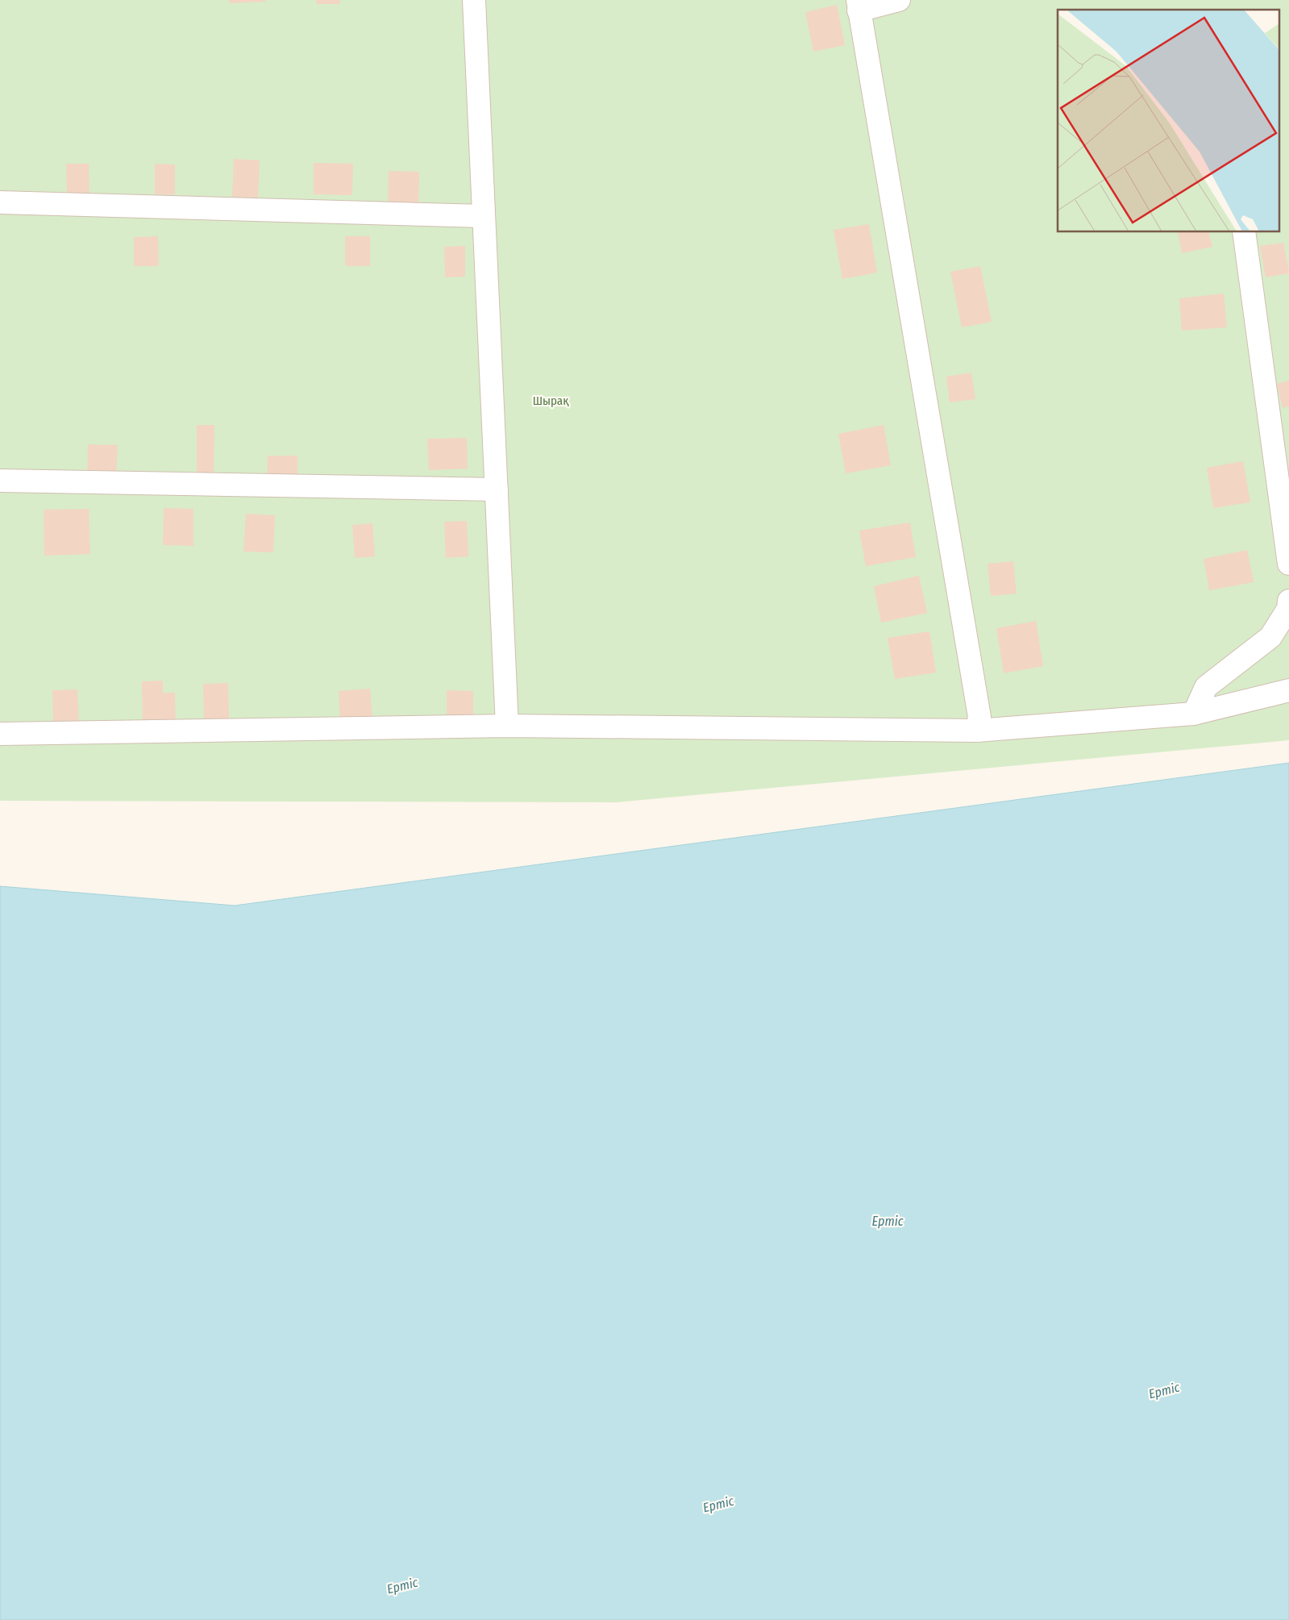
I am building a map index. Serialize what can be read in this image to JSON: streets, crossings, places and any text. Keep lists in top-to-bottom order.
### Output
{
  "water": ["Ертіс"],
  "parks": ["Шырақ"]
}
